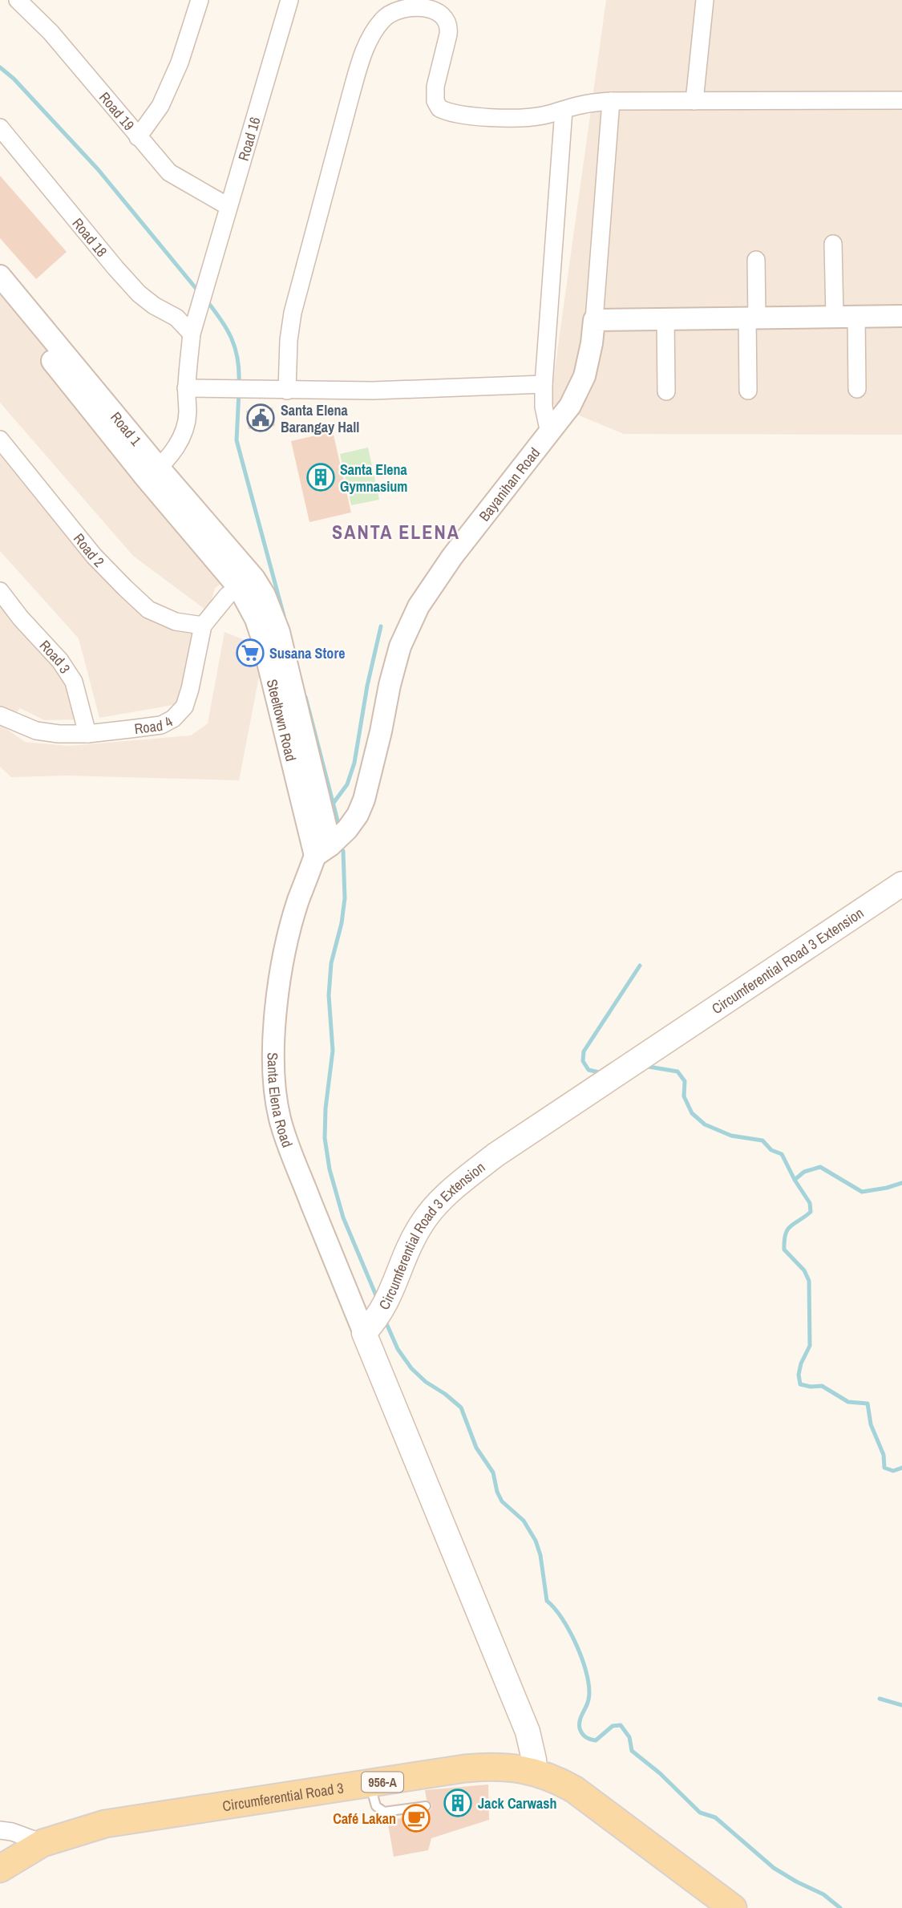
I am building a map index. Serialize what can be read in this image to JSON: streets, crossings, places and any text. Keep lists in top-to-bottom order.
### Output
{
  "streets": {
    "main road": ["Circumferential Road 3 Extension", "956-A", "Circumferential Road 3"],
    "street": [
      "Road 19",
      "Road 16",
      "Road 18",
      "Road 1",
      "Bayanihan Road",
      "Road 2",
      "Road 3",
      "Steeltown Road",
      "Road 4",
      "Santa Elena Road"
    ]
  },
  "crossings": [
    ["Road 19", "Road 16"],
    ["Road 16", "Road 18"],
    ["Road 16", "Road 1"],
    ["Road 1", "Steeltown Road"],
    ["Road 1", "Road 4"],
    ["Bayanihan Road", "Steeltown Road"],
    ["Bayanihan Road", "Santa Elena Road"],
    ["Road 2", "Road 4"],
    ["Road 3", "Road 4"],
    ["Steeltown Road", "Road 4"],
    ["Steeltown Road", "Santa Elena Road"],
    ["Circumferential Road 3 Extension", "Santa Elena Road"]
  ],
  "districts": ["SANTA ELENA"],
  "places": {
    "public building": ["Santa Elena Barangay Hall"],
    "building": ["Santa Elena Gymnasium", "Jack Carwash"],
    "supermarket": ["Susana Store"],
    "cafe": ["Café Lakan"]
  }
}
